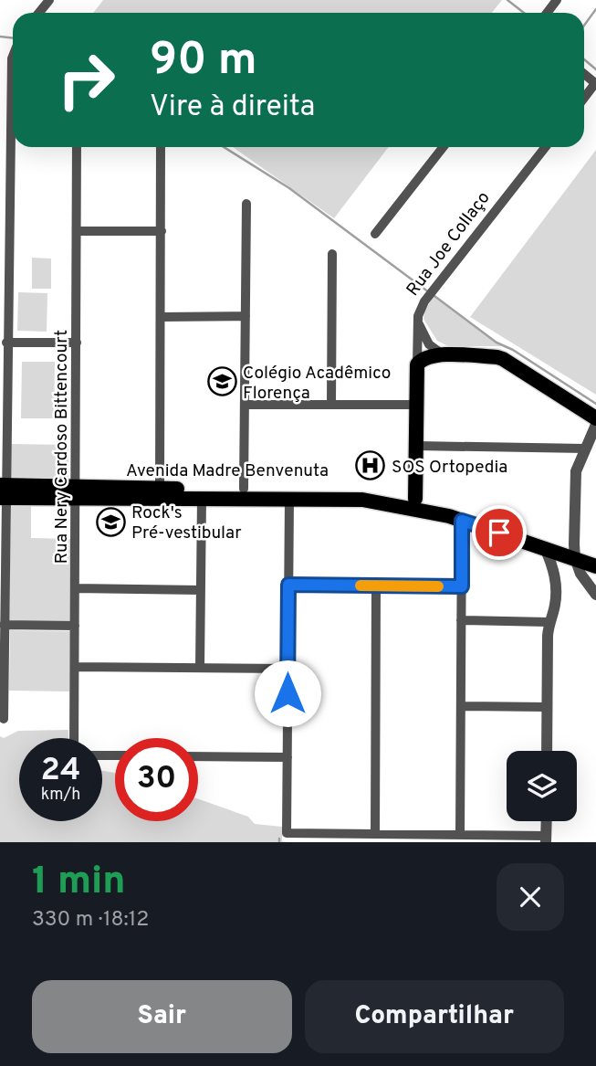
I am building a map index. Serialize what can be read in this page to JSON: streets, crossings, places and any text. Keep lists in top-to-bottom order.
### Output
{
  "streets": {
    "main road": ["Rua Joe Collaço", "Avenida Madre Benvenuta"],
    "street": ["Rua Nery Cardoso Bittencourt"]
  },
  "crossings": [
    ["Rua Joe Collaço", "Avenida Madre Benvenuta"],
    ["Rua Nery Cardoso Bittencourt", "Avenida Madre Benvenuta"]
  ],
  "places": {
    "school or university": ["Colégio Acadêmico Florença", "Rock's Pré-vestibular"],
    "hospital": ["SOS Ortopedia"]
  },
  "page": {
    "turn": ["90 m", "Vire à direita"],
    "speed": "24 km/h",
    "limit": "30",
    "heading": ["1 min", "330 m · 18:12"],
    "buttons": ["Sair", "Compartilhar"]
  }
}
